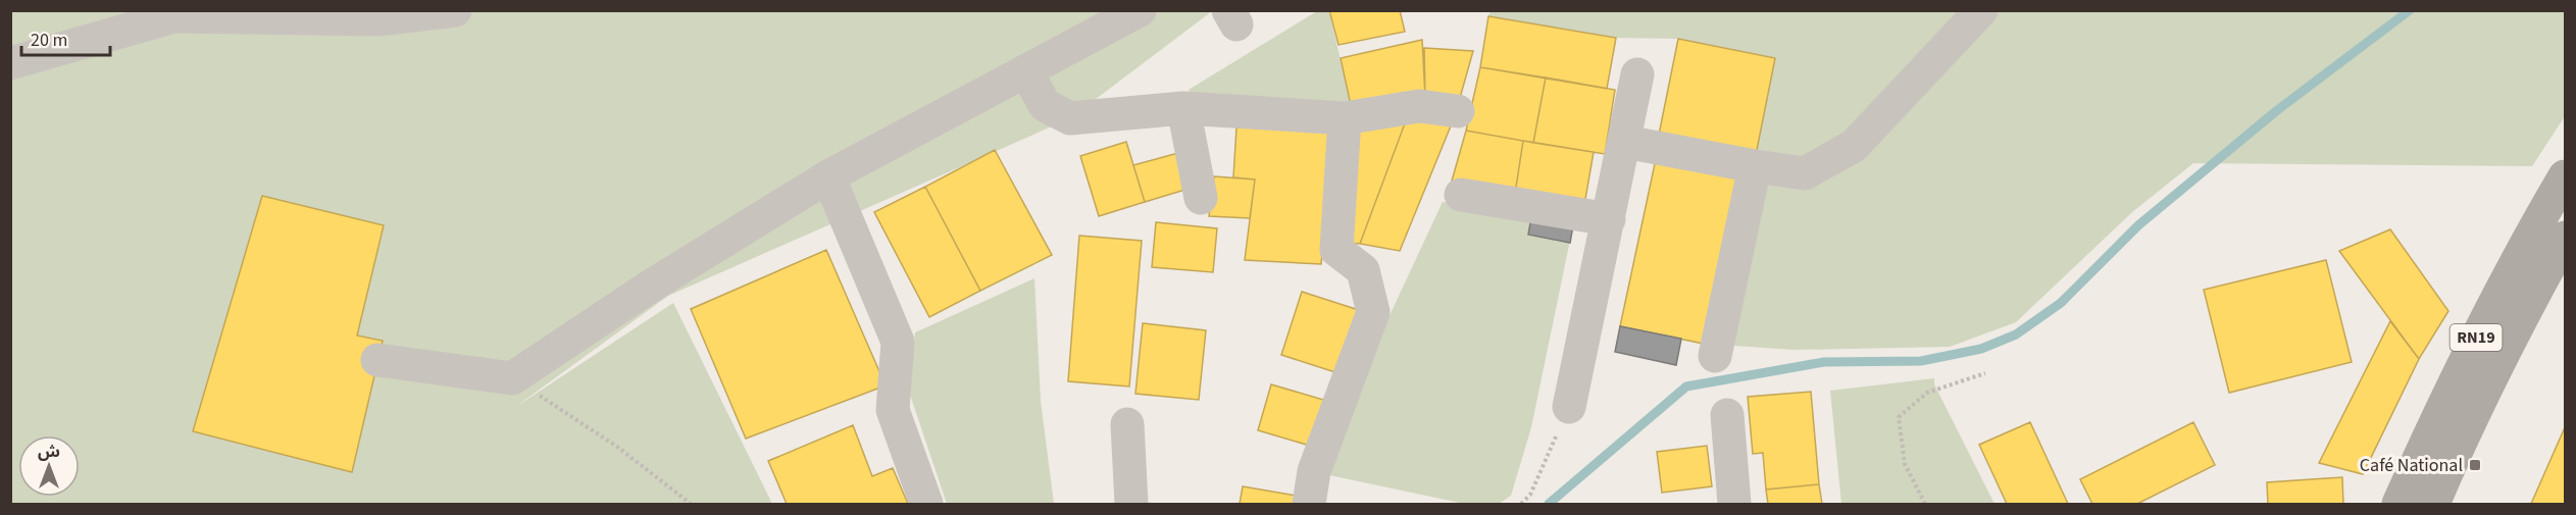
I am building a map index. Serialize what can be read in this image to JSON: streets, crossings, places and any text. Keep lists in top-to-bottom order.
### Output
{
  "streets": {
    "highway": ["RN19"]
  },
  "places": {
    "transit": ["Café National"]
  },
  "scale_bar": "20 m",
  "north": "top"
}
